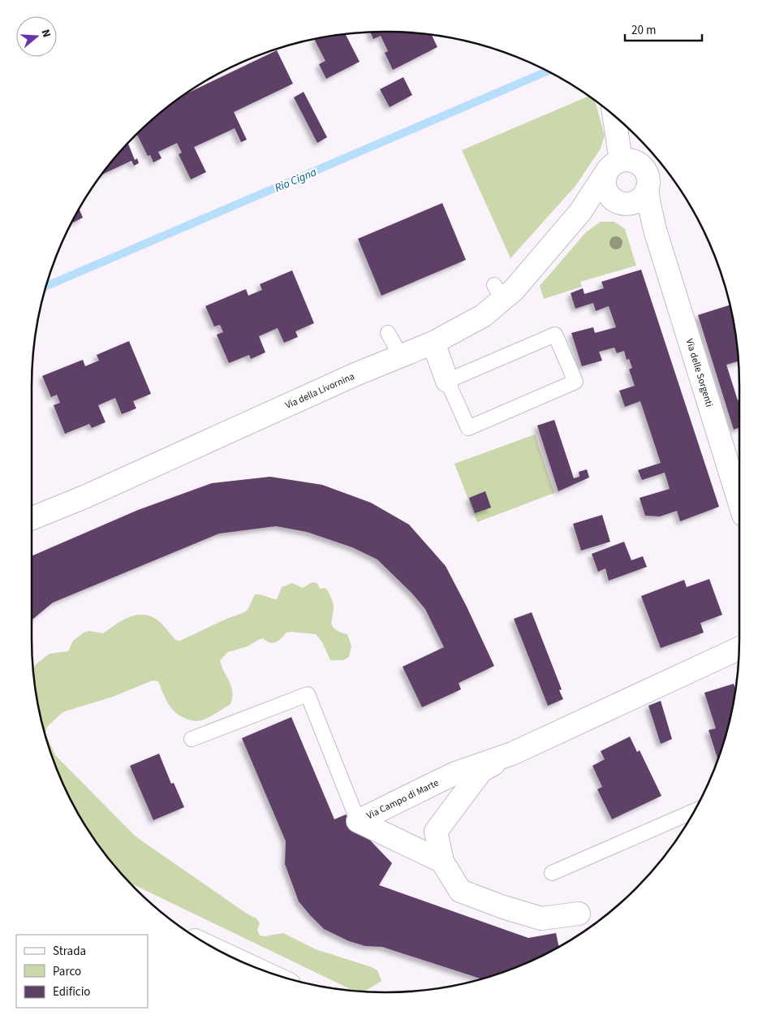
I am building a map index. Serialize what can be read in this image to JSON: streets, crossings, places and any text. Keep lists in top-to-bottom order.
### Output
{
  "streets": {
    "street": ["Via delle Sorgenti", "Via della Livornina", "Via Campo di Marte"]
  },
  "crossings": [
    ["Via delle Sorgenti", "Via della Livornina"]
  ],
  "water": ["Rio Cigna"],
  "legend": ["Strada", "Parco", "Edificio"],
  "scale_bar": "20 m",
  "north": "right"
}
